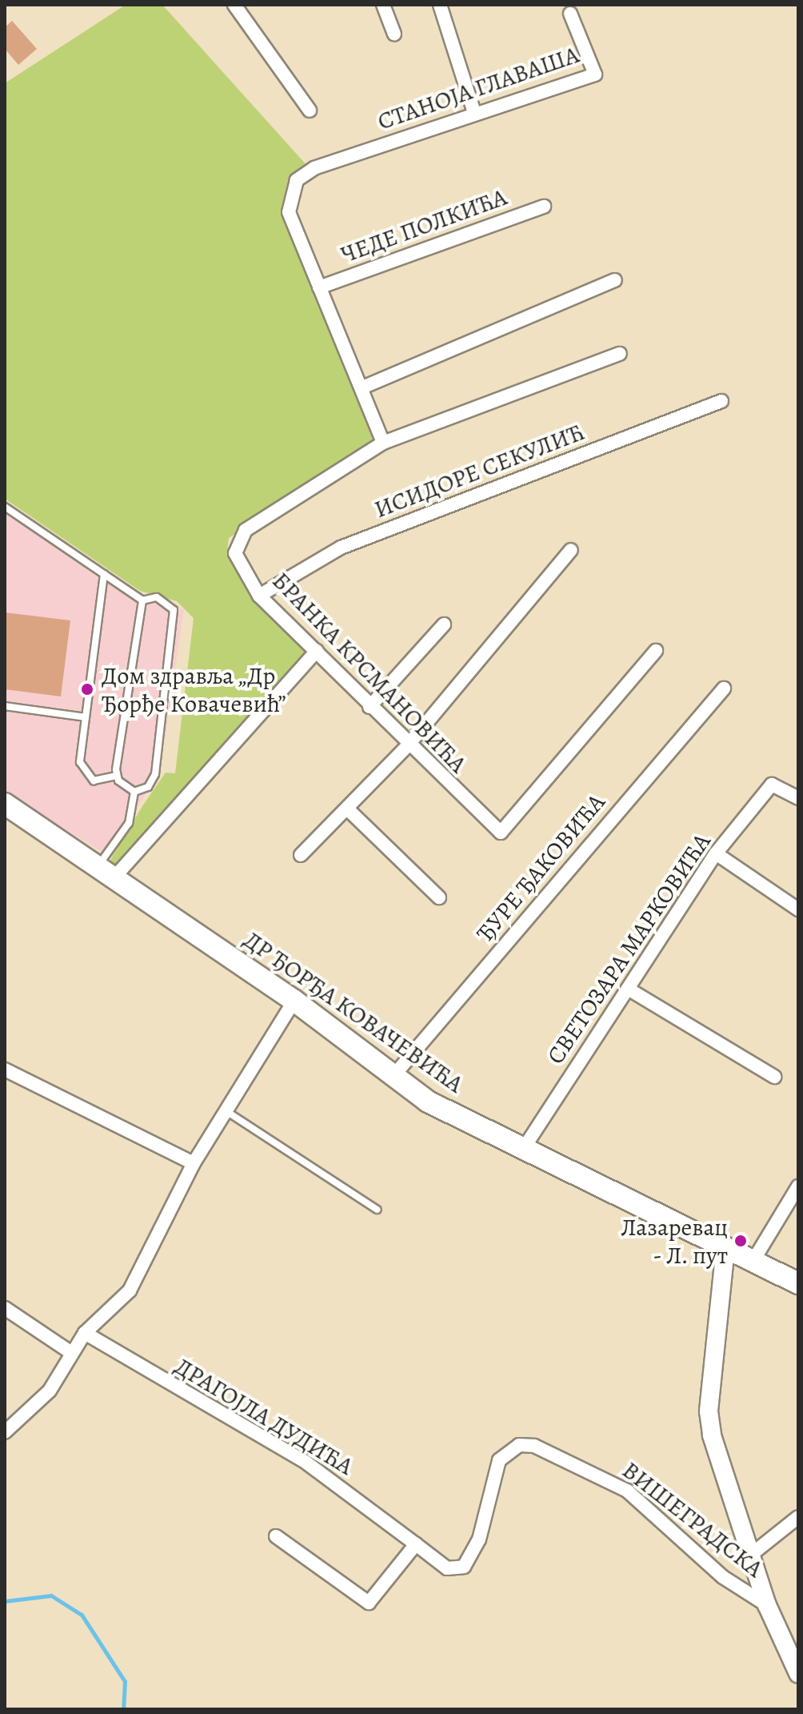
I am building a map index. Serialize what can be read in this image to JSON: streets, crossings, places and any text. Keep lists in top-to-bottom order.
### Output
{
  "streets": {
    "main road": ["ДР ЂОРЂА КОВАЧЕВИЋА"],
    "street": [
      "СТАНОЈА ГЛАВАША",
      "ЧЕДЕ ПОЛКИЋА",
      "ИСИДОРЕ СЕКУЛИЋ",
      "БРАНКА КРСМАНОВИЋА",
      "ЂУРЕ ЂАКОВИЋА",
      "СВЕТОЗАРА МАРКОВИЋА",
      "ДРАГОЈЛА ДУДИЋА",
      "ВИШЕГРАДСКА"
    ]
  },
  "crossings": [
    ["СТАНОЈА ГЛАВАША", "ЧЕДЕ ПОЛКИЋА"],
    ["ИСИДОРЕ СЕКУЛИЋ", "БРАНКА КРСМАНОВИЋА"],
    ["ЂУРЕ ЂАКОВИЋА", "ДР ЂОРЂА КОВАЧЕВИЋА"],
    ["СВЕТОЗАРА МАРКОВИЋА", "ДР ЂОРЂА КОВАЧЕВИЋА"],
    ["ДРАГОЈЛА ДУДИЋА", "ВИШЕГРАДСКА"]
  ],
  "places": ["Дом здравља „Др Ђорђе Ковачевић”", "Лазаревац - Л. пут"]
}
